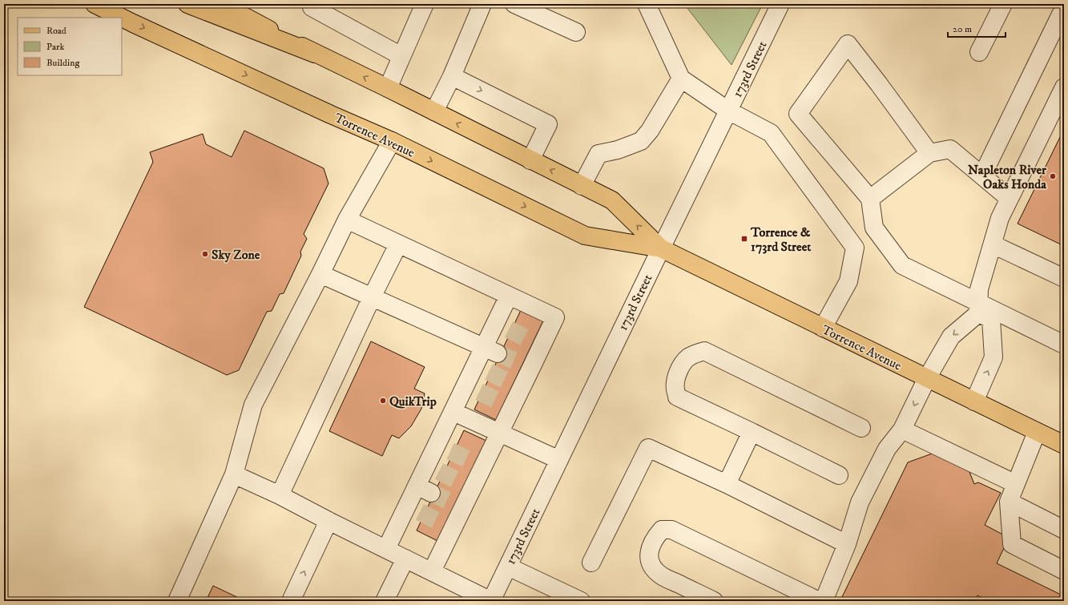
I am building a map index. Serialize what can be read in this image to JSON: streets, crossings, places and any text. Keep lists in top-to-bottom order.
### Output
{
  "streets": {
    "main road": ["Torrence Avenue"],
    "street": ["173rd Street"]
  },
  "crossings": [
    ["173rd Street", "Torrence Avenue"]
  ],
  "places": {
    "other": ["Napleton River Oaks Honda", "Sky Zone", "QuikTrip"],
    "transit": ["Torrence & 173rd Street"]
  },
  "legend": ["Road", "Park", "Building"],
  "scale_bar": "20 m"
}
